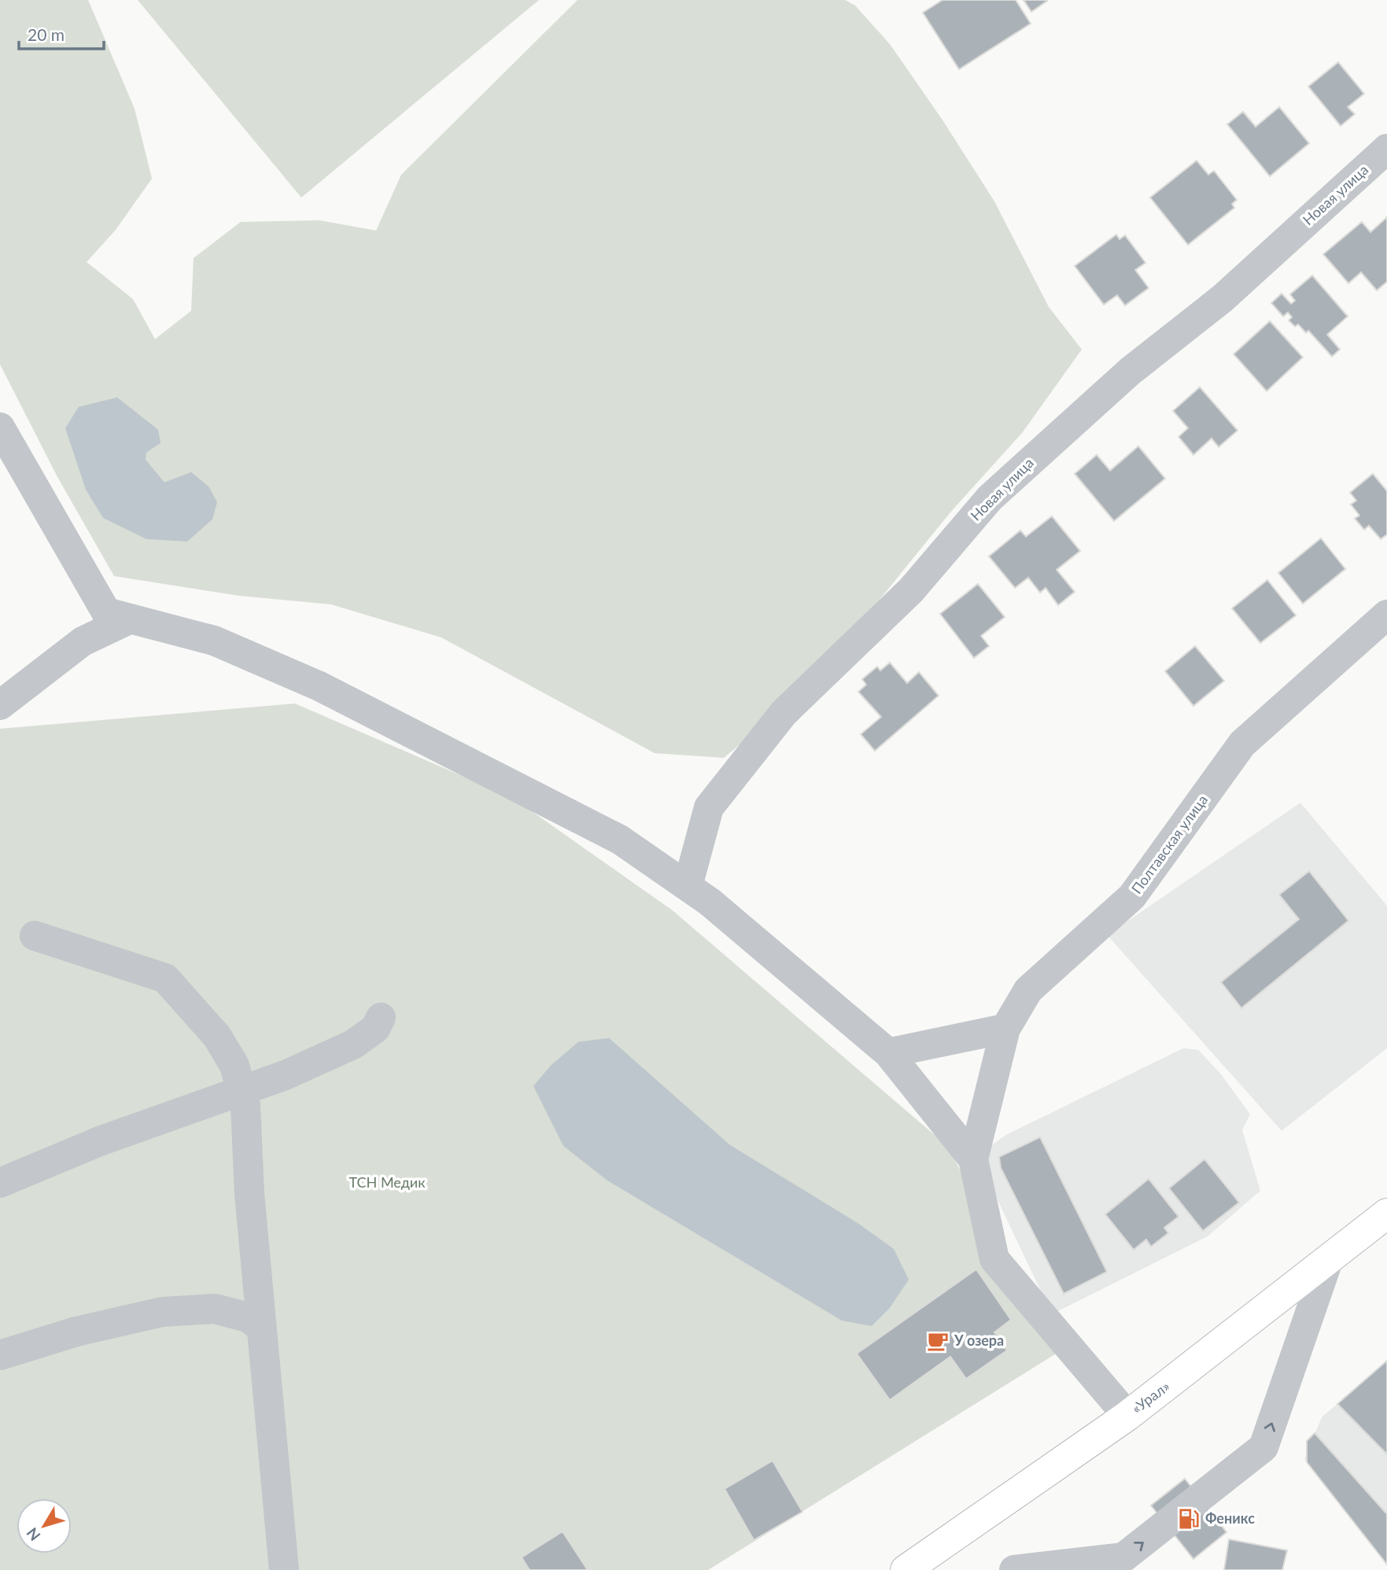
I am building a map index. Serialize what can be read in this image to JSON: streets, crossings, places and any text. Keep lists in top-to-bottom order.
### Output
{
  "streets": {
    "highway": ["«Урал»"],
    "street": ["Новая улица", "Полтавская улица"]
  },
  "parks": ["ТСН Медик"],
  "places": {
    "cafe": ["У озера"],
    "fuel station": ["Феникс"]
  },
  "scale_bar": "20 m",
  "north": "bottom left"
}
